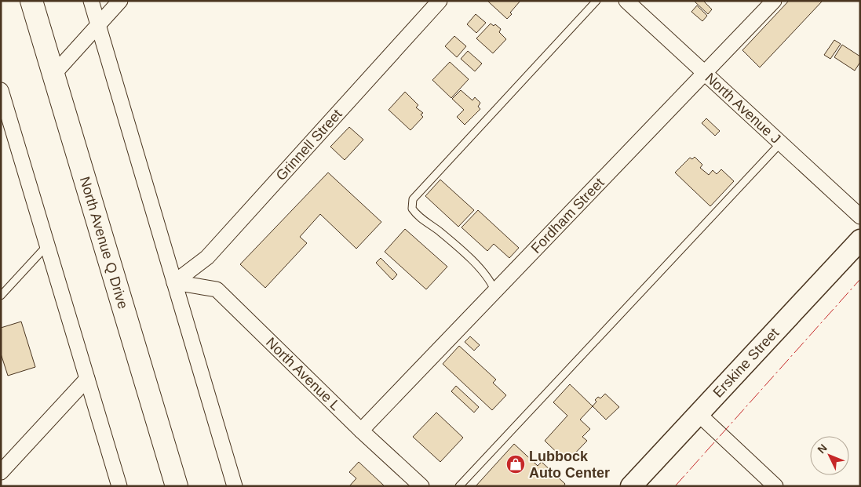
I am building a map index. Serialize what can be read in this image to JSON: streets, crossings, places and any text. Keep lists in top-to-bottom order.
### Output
{
  "streets": {
    "main road": ["North Avenue Q Drive", "Erskine Street"],
    "street": [
      "North Avenue J",
      "Grinnell Street",
      "Fordham Street",
      "North Avenue L"
    ]
  },
  "crossings": [
    ["North Avenue J", "Fordham Street"],
    ["Grinnell Street", "North Avenue L"],
    ["Fordham Street", "North Avenue L"]
  ],
  "places": {
    "shop": ["Lubbock Auto Center"]
  },
  "north": "top left"
}
